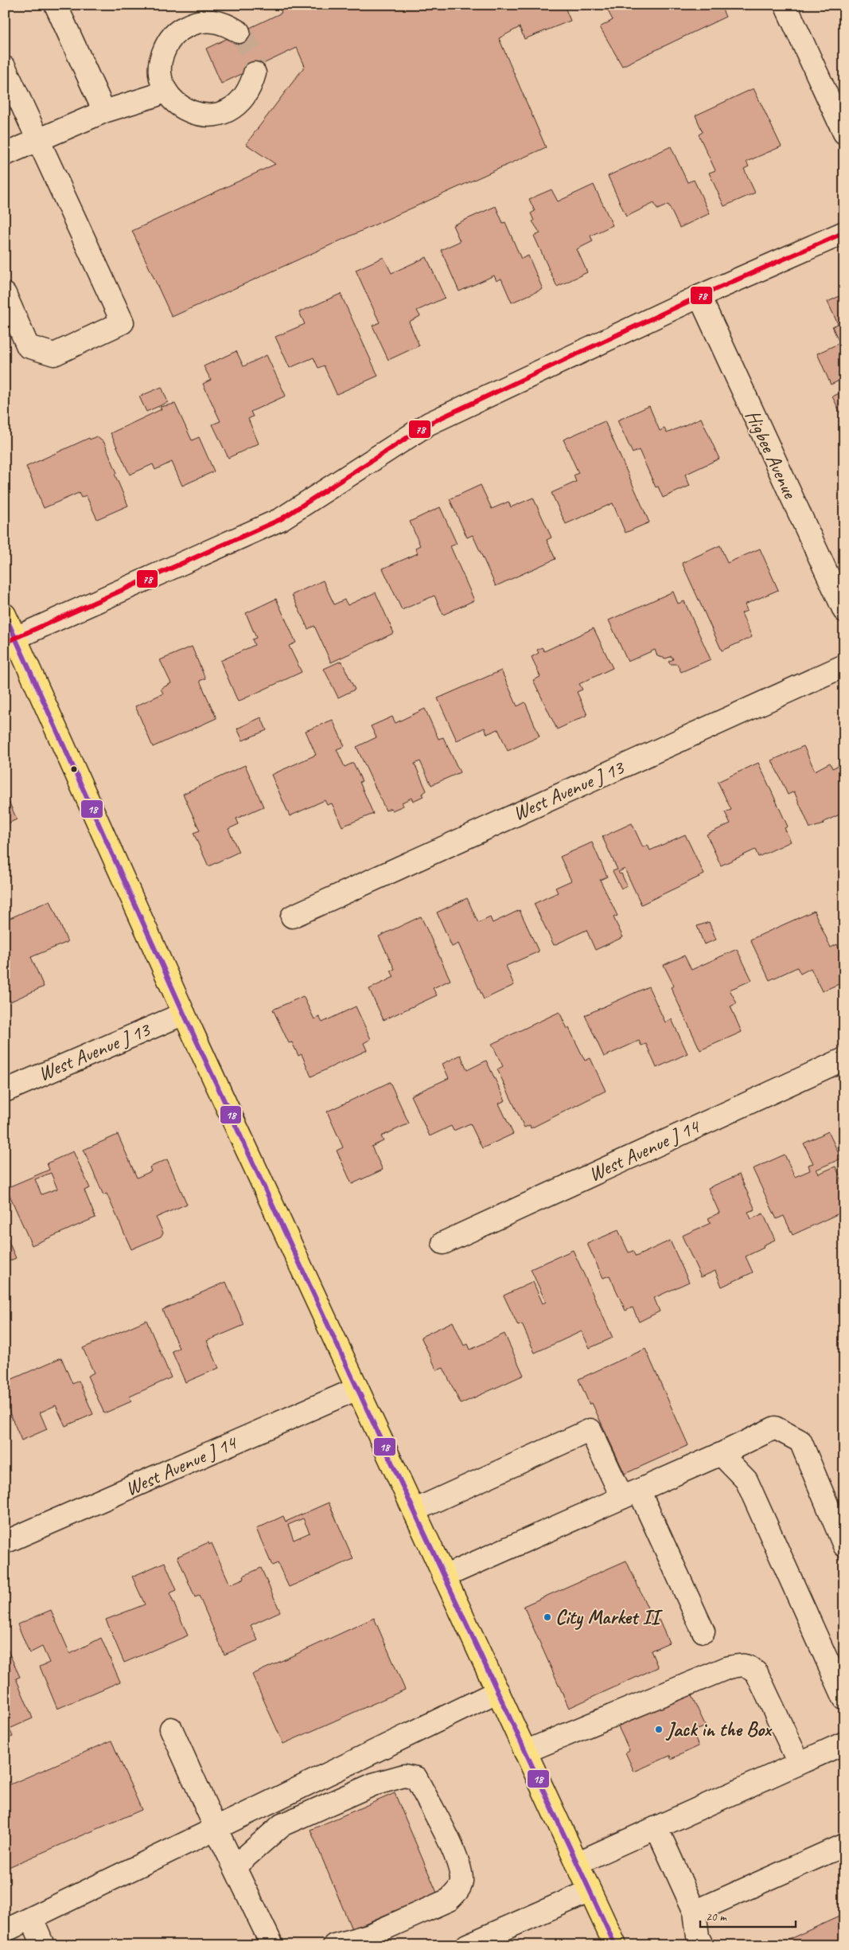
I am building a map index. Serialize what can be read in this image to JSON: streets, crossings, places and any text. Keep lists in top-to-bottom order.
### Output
{
  "streets": {
    "street": ["Higbee Avenue", "West Avenue J 13", "West Avenue J 14"]
  },
  "places": ["City Market II", "Jack in the Box"],
  "lines": ["transit line 78", "transit line 18"],
  "scale_bar": "20 m"
}
